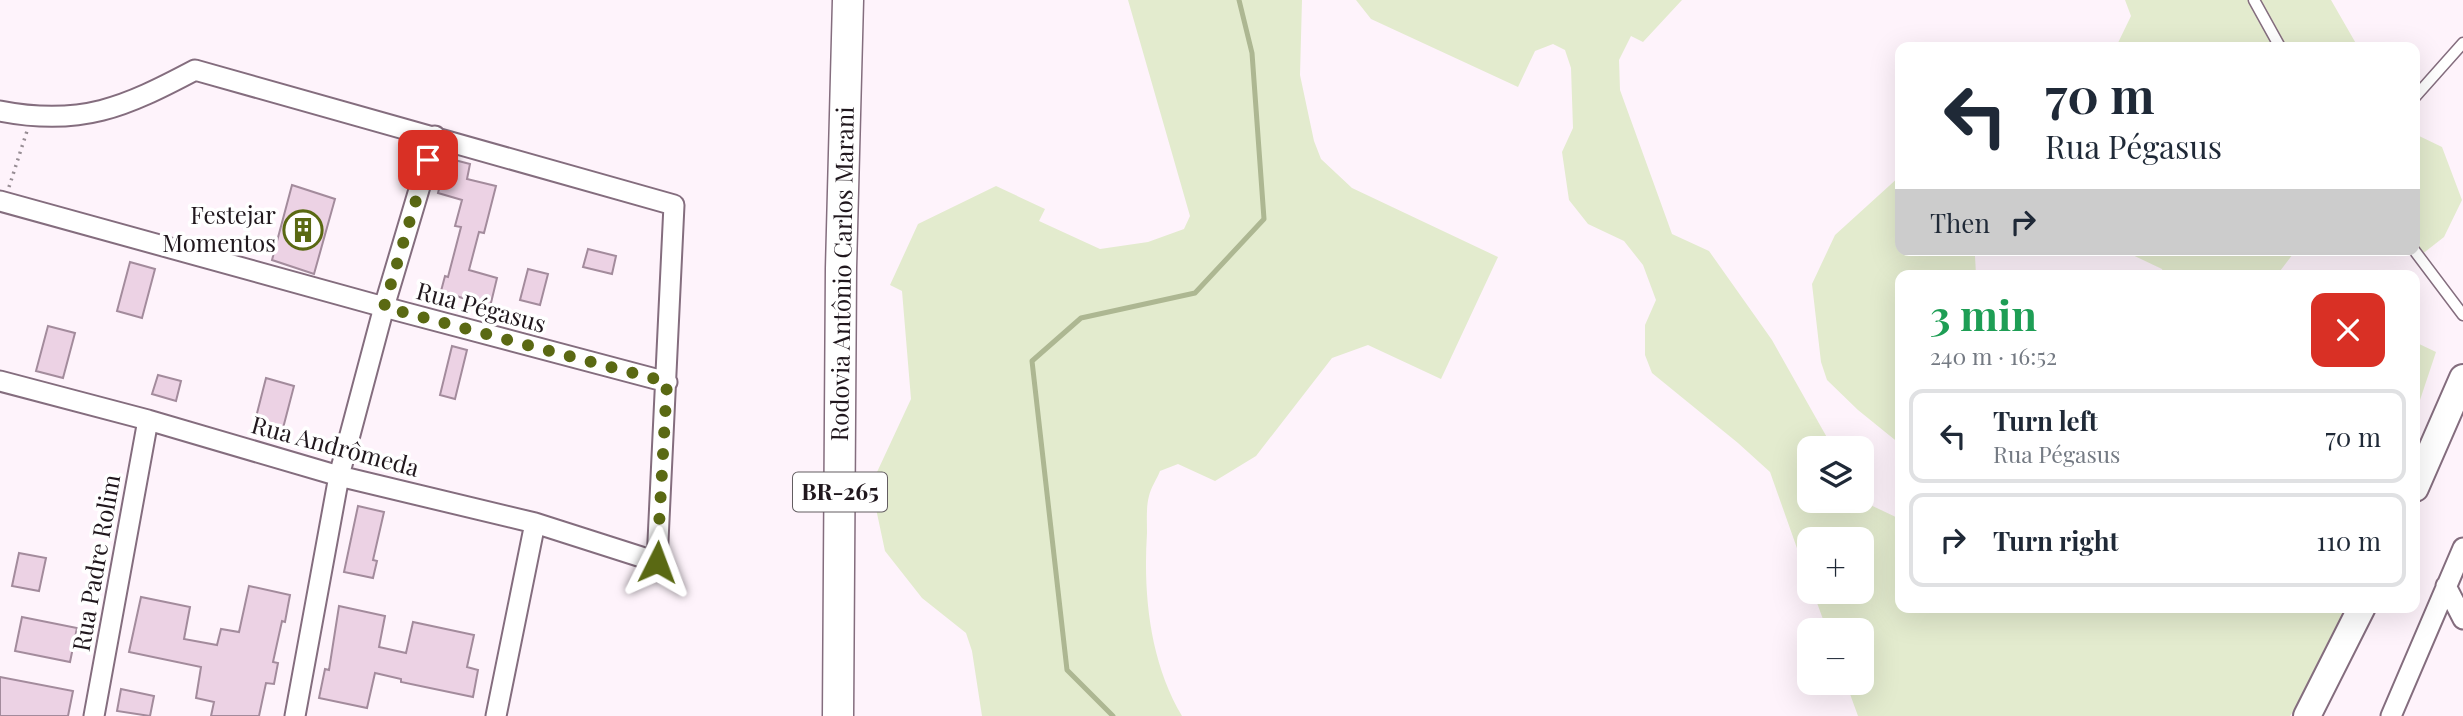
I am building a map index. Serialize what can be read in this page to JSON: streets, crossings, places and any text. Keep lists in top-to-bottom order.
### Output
{
  "streets": {
    "main road": ["Rodovia Antônio Carlos Marani", "BR-265"],
    "street": ["Rua Pégasus", "Rua Andrômeda", "Rua Padre Rolim"]
  },
  "crossings": [
    ["Rua Pégasus", "Rua Andrômeda"],
    ["Rua Andrômeda", "Rua Padre Rolim"]
  ],
  "places": {
    "building": ["Festejar Momentos"]
  },
  "page": {
    "turn": ["70 m", "Rua Pégasus"],
    "then": "Then",
    "heading": ["3 min", "240 m · 16:52"],
    "list": [
      {
        "name": "Turn left",
        "note": "Rua Pégasus",
        "value": "70 m"
      },
      {
        "name": "Turn right",
        "value": "110 m"
      }
    ],
    "map_buttons": ["+", "−"]
  }
}
